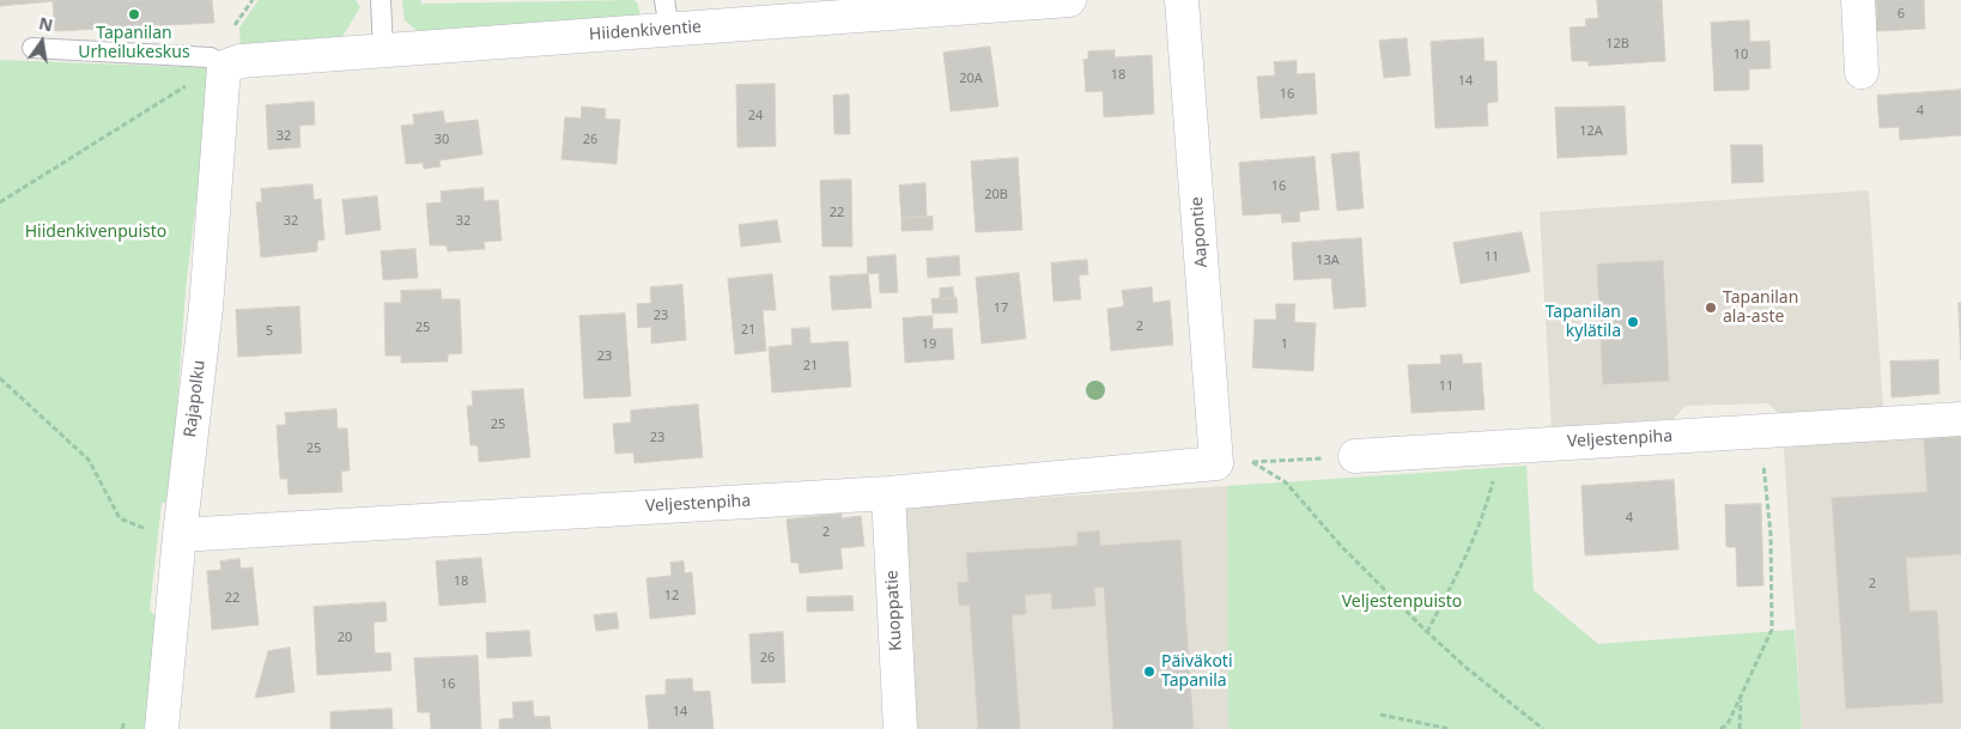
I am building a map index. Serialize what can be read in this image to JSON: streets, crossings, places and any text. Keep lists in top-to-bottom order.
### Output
{
  "streets": {
    "street": [
      "Hiidenkiventie",
      "Aapontie",
      "Rajapolku",
      "Veljestenpiha",
      "Kuoppatie"
    ]
  },
  "crossings": [
    ["Hiidenkiventie", "Rajapolku"],
    ["Aapontie", "Veljestenpiha"],
    ["Rajapolku", "Veljestenpiha"],
    ["Veljestenpiha", "Kuoppatie"]
  ],
  "parks": ["Hiidenkivenpuisto", "Veljestenpuisto"],
  "places": [
    "Tapanilan Urheilukeskus",
    "Tapanilan ala-aste",
    "Tapanilan kylätila",
    "Päiväkoti Tapanila"
  ],
  "house_numbers": [
    "6",
    "12B",
    "10",
    "18",
    "20A",
    "14",
    "16",
    "4",
    "24",
    "12A",
    "32",
    "30",
    "26",
    "16",
    "20B",
    "22",
    "32",
    "32",
    "11",
    "13A",
    "17",
    "23",
    "2",
    "25",
    "21",
    "5",
    "19",
    "1",
    "23",
    "21",
    "11",
    "25",
    "23",
    "25",
    "4",
    "2",
    "18",
    "2",
    "12",
    "22",
    "20",
    "26",
    "16",
    "14"
  ],
  "north": "top"
}
